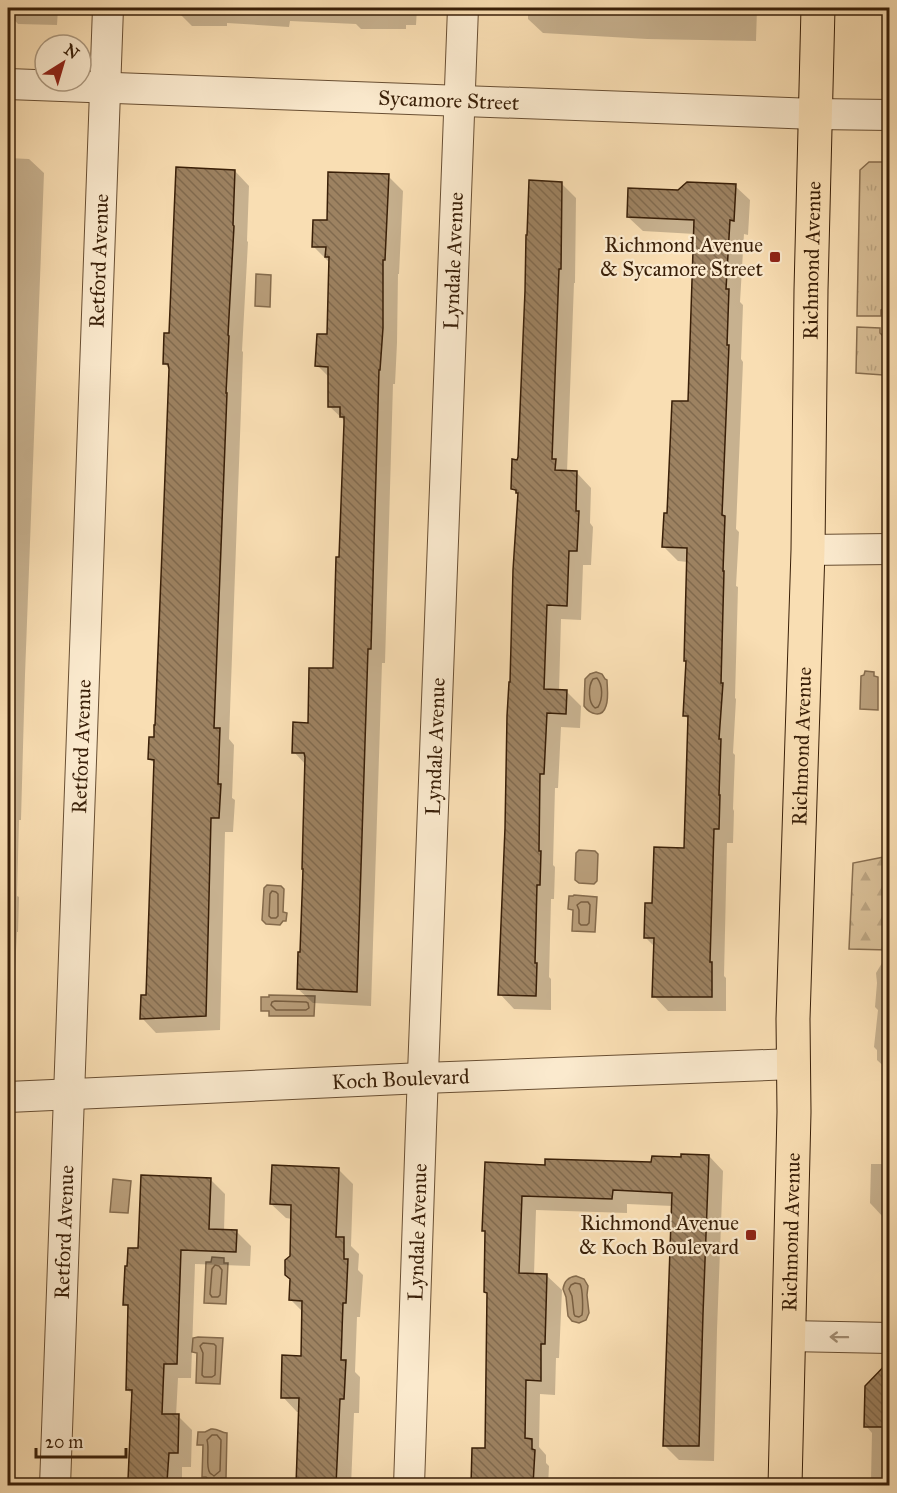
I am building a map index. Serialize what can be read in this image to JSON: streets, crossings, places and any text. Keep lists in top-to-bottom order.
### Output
{
  "streets": {
    "main road": ["Richmond Avenue"],
    "street": [
      "Sycamore Street",
      "Retford Avenue",
      "Lyndale Avenue",
      "Koch Boulevard"
    ]
  },
  "crossings": [
    ["Sycamore Street", "Retford Avenue"],
    ["Sycamore Street", "Lyndale Avenue"],
    ["Sycamore Street", "Richmond Avenue"],
    ["Retford Avenue", "Koch Boulevard"],
    ["Lyndale Avenue", "Koch Boulevard"],
    ["Richmond Avenue", "Koch Boulevard"]
  ],
  "places": {
    "transit": ["Richmond Avenue & Sycamore Street", "Richmond Avenue & Koch Boulevard"]
  },
  "scale_bar": "20 m",
  "north": "top right"
}
